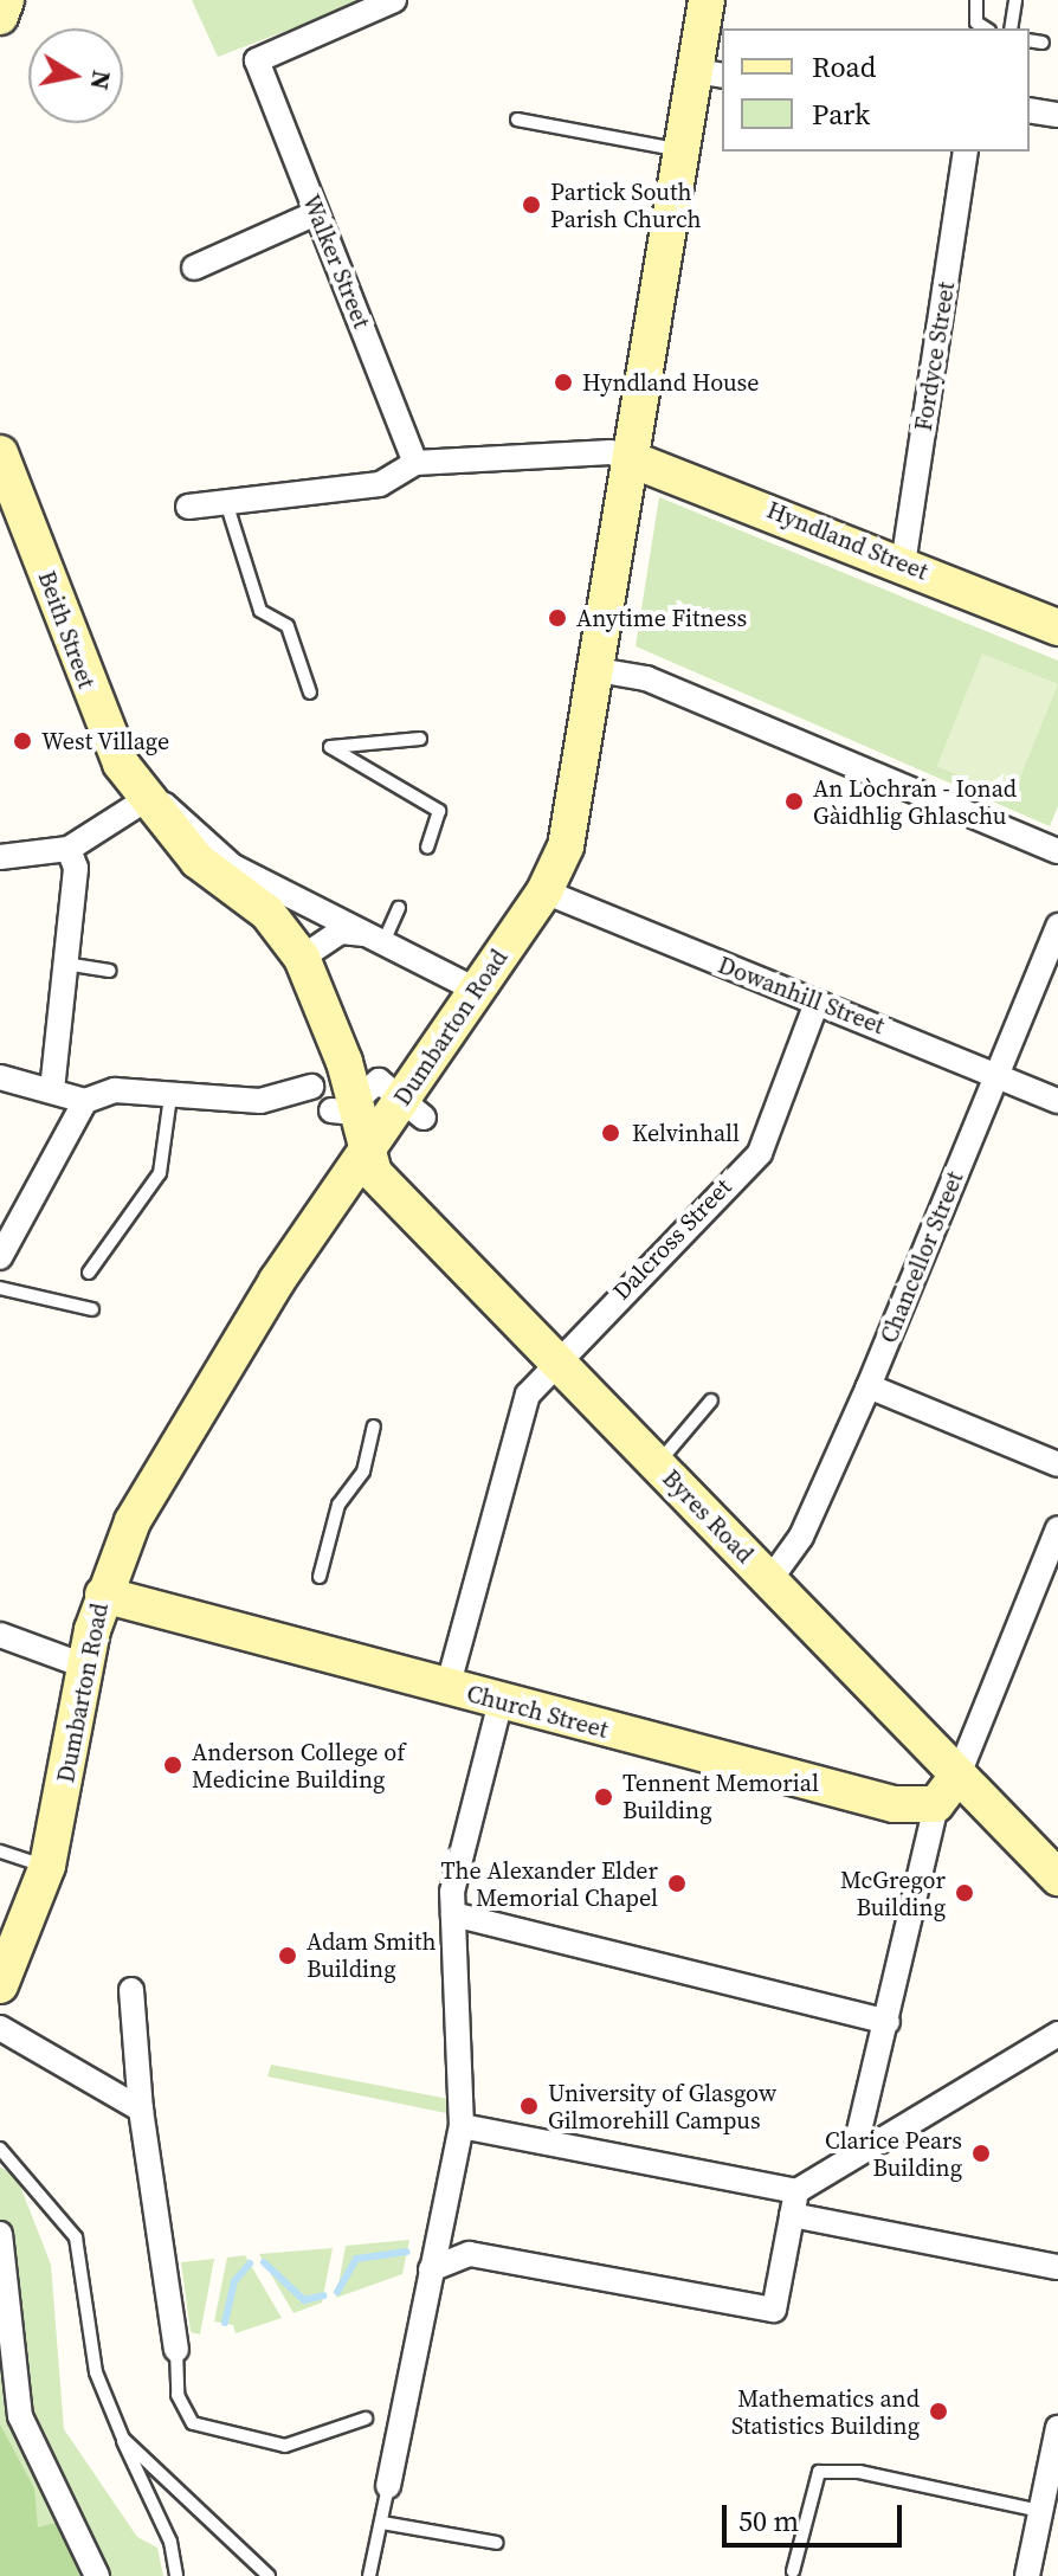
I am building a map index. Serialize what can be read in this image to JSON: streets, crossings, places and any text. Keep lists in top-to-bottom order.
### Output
{
  "streets": {
    "street": [
      "Walker Street",
      "Fordyce Street",
      "Hyndland Street",
      "Beith Street",
      "Dowanhill Street",
      "Dumbarton Road",
      "Dalcross Street",
      "Chancellor Street",
      "Byres Road",
      "Church Street"
    ]
  },
  "crossings": [
    ["Fordyce Street", "Hyndland Street"],
    ["Hyndland Street", "Dumbarton Road"],
    ["Beith Street", "Dumbarton Road"],
    ["Beith Street", "Byres Road"],
    ["Dowanhill Street", "Dumbarton Road"],
    ["Dowanhill Street", "Dalcross Street"],
    ["Dowanhill Street", "Chancellor Street"],
    ["Dumbarton Road", "Byres Road"],
    ["Dumbarton Road", "Church Street"],
    ["Dalcross Street", "Byres Road"],
    ["Dalcross Street", "Church Street"],
    ["Chancellor Street", "Byres Road"]
  ],
  "places": [
    "Partick South Parish Church",
    "Hyndland House",
    "Anytime Fitness",
    "West Village",
    "An Lòchran - Ionad Gàidhlig Ghlaschu",
    "Kelvinhall",
    "Anderson College of Medicine Building",
    "Tennent Memorial Building",
    "The Alexander Elder Memorial Chapel",
    "McGregor Building",
    "Adam Smith Building",
    "University of Glasgow Gilmorehill Campus",
    "Clarice Pears Building",
    "Mathematics and Statistics Building"
  ],
  "legend": ["Road", "Park"],
  "scale_bar": "50 m",
  "north": "right"
}
